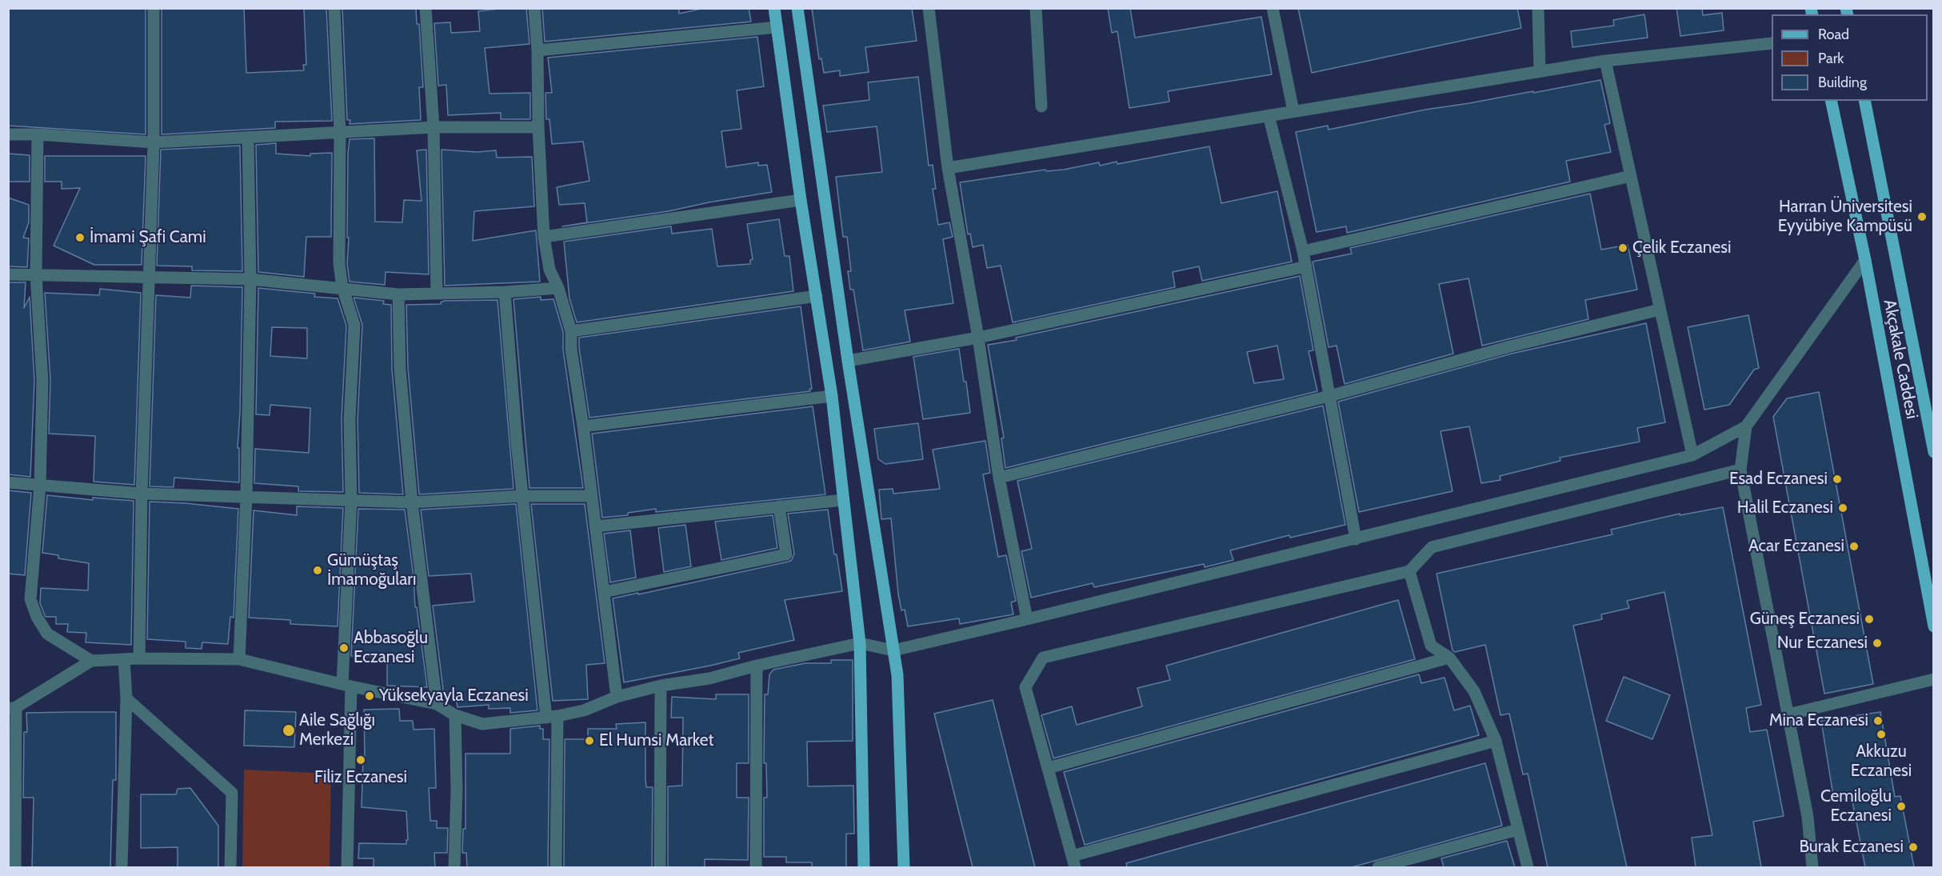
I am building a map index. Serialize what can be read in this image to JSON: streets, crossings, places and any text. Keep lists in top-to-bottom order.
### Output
{
  "streets": {
    "main road": ["Akçakale Caddesi"]
  },
  "places": [
    "Harran Üniversitesi Eyyübiye Kampüsü",
    "İmami Şafi Cami",
    "Çelik Eczanesi",
    "Esad Eczanesi",
    "Halil Eczanesi",
    "Acar Eczanesi",
    "Gümüştaş İmamoğuları",
    "Güneş Eczanesi",
    "Nur Eczanesi",
    "Abbasoğlu Eczanesi",
    "Yüksekyayla Eczanesi",
    "Mina Eczanesi",
    "Aile Sağlığı Merkezi",
    "Akkuzu Eczanesi",
    "El Humsi Market",
    "Filiz Eczanesi",
    "Cemiloğlu Eczanesi",
    "Burak Eczanesi"
  ],
  "legend": ["Road", "Park", "Building"]
}
